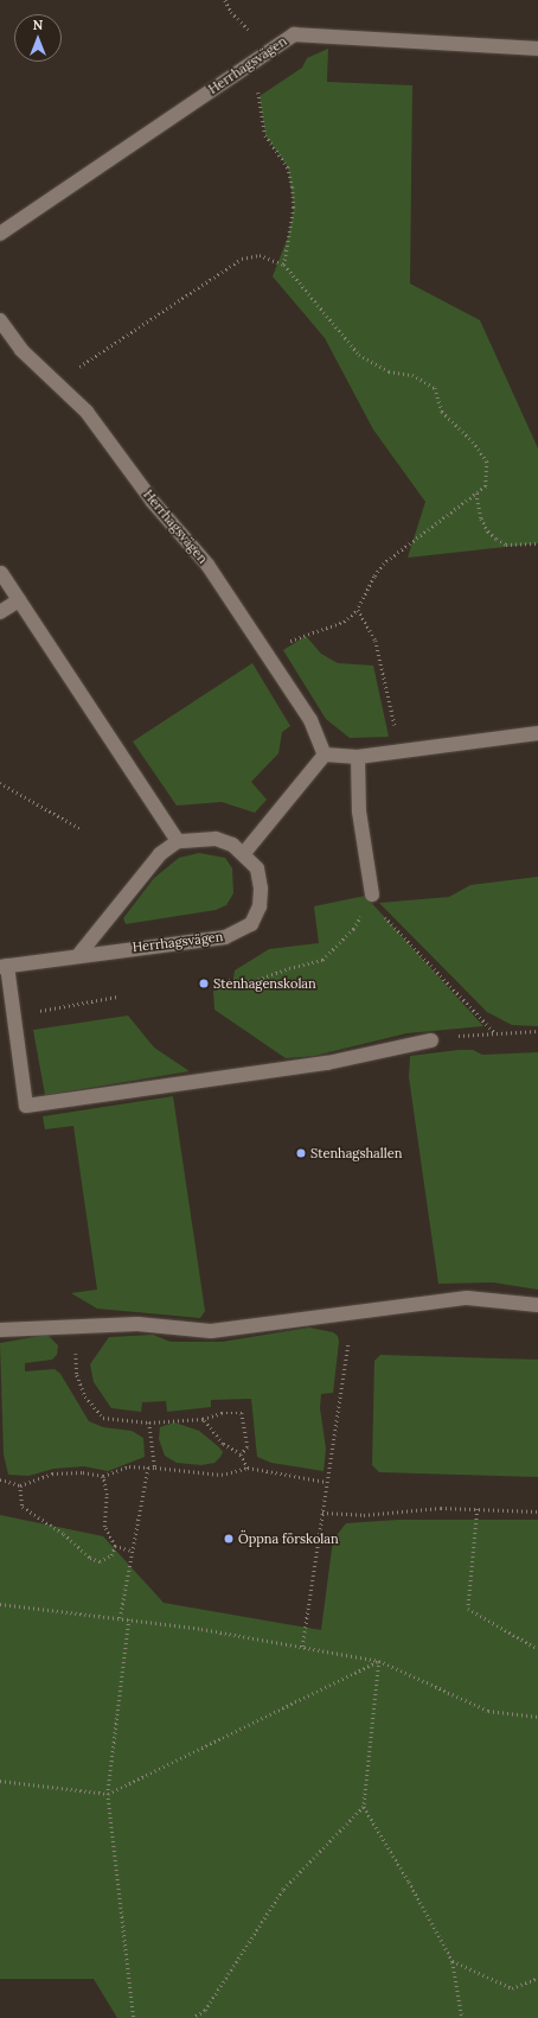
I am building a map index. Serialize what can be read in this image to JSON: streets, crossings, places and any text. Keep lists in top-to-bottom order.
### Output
{
  "streets": {
    "street": ["Herrhagsvägen"]
  },
  "places": ["Stenhagenskolan", "Stenhagshallen", "Öppna förskolan"],
  "north": "top"
}
